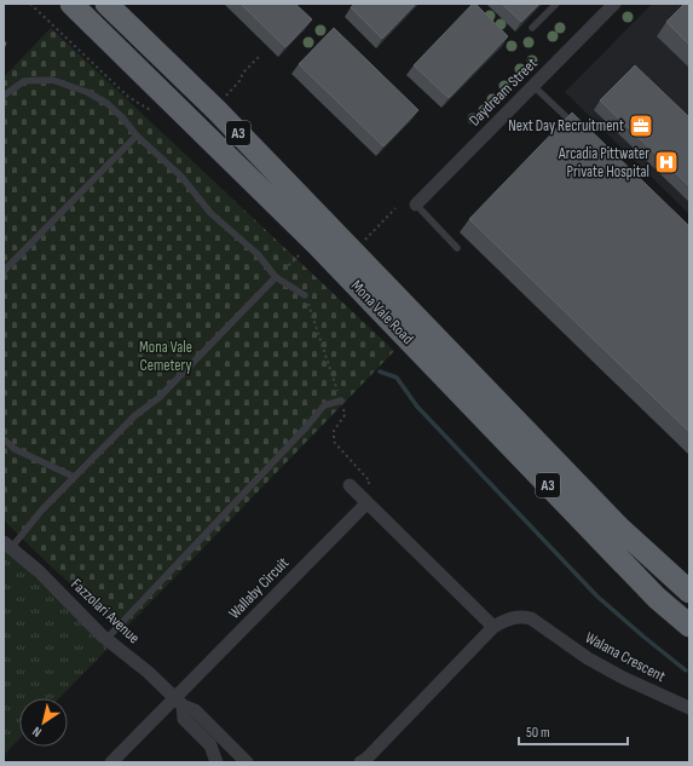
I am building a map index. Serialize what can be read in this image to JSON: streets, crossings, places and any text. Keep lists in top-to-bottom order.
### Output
{
  "streets": {
    "highway": ["A3", "Mona Vale Road"],
    "street": [
      "Daydream Street",
      "Wallaby Circuit",
      "Fazzolari Avenue",
      "Walana Crescent"
    ]
  },
  "crossings": [
    ["Wallaby Circuit", "Fazzolari Avenue"]
  ],
  "parks": ["Mona Vale Cemetery"],
  "places": {
    "office": ["Next Day Recruitment"],
    "hospital": ["Arcadia Pittwater Private Hospital"]
  },
  "scale_bar": "50 m",
  "north": "bottom left"
}
